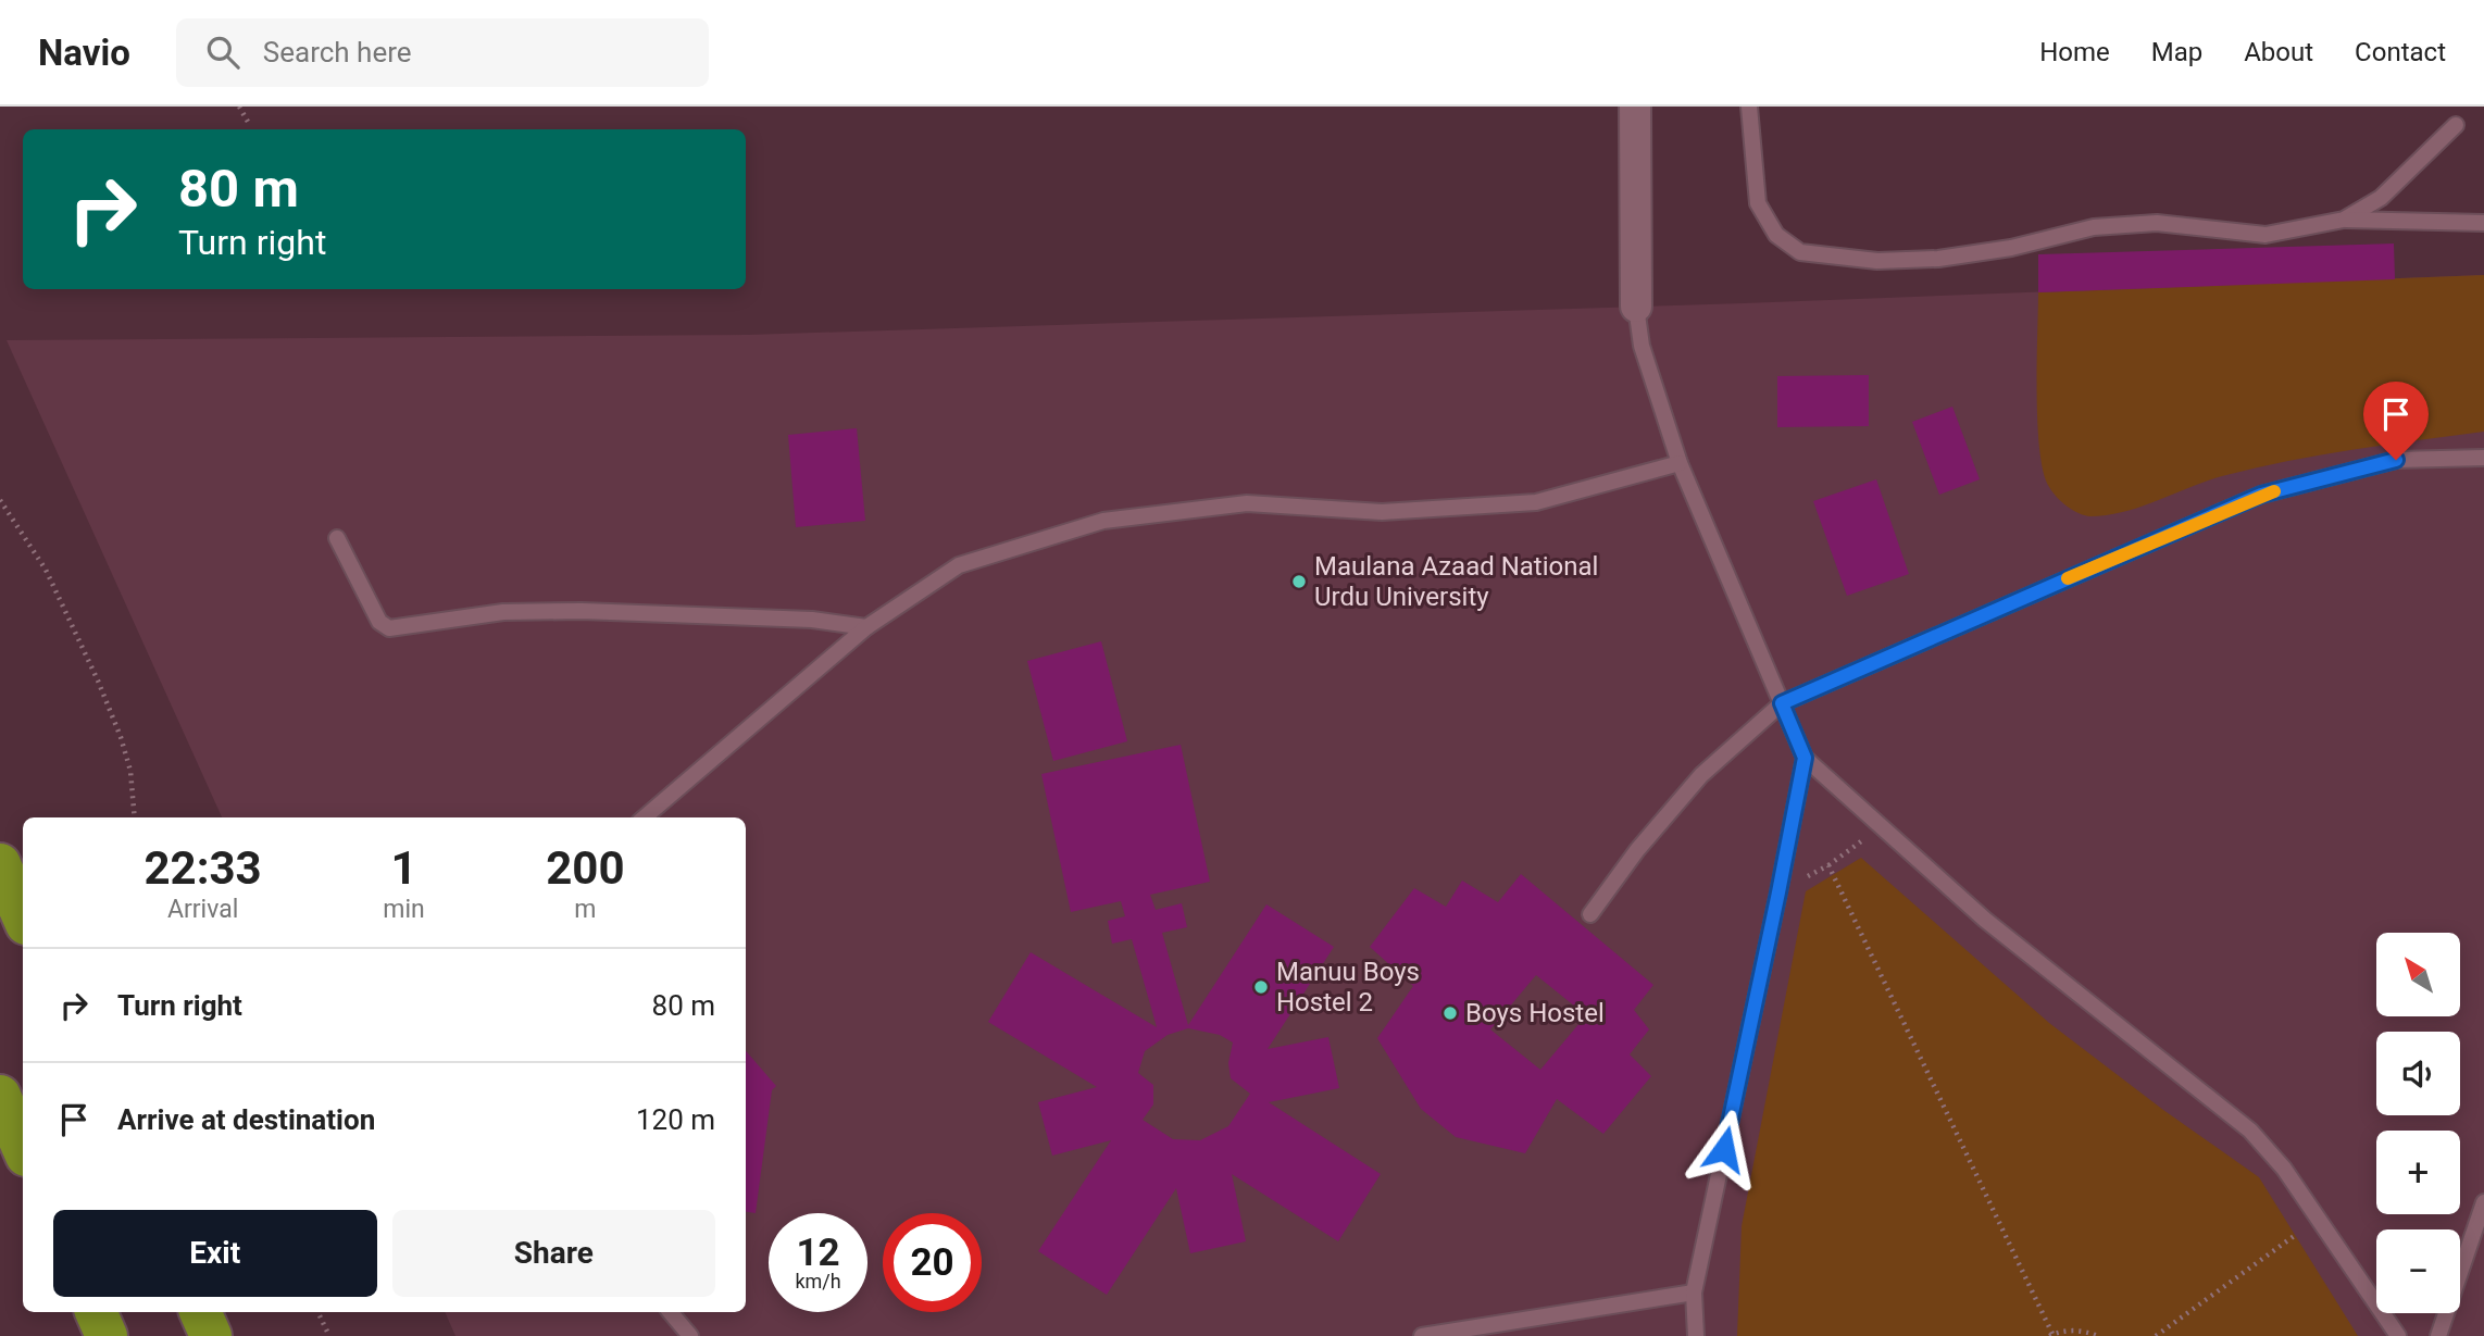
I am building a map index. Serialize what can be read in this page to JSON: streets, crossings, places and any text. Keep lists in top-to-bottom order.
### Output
{
  "places": ["Maulana Azaad National Urdu University", "Manuu Boys Hostel 2", "Boys Hostel"],
  "north": "top left",
  "page": {
    "header": "Navio",
    "search": "Search here",
    "nav": [
      "Home",
      "Map",
      "About",
      "Contact"
    ],
    "turn": ["80 m", "Turn right"],
    "eta": [
      "22:33",
      "Arrival",
      "1",
      "min",
      "200",
      "m"
    ],
    "map_buttons": ["+", "−"],
    "list": [
      {
        "name": "Turn right",
        "value": "80 m"
      },
      {
        "name": "Arrive at destination",
        "value": "120 m"
      }
    ],
    "buttons": ["Exit", "Share"],
    "speed": "12 km/h",
    "limit": "20"
  }
}
